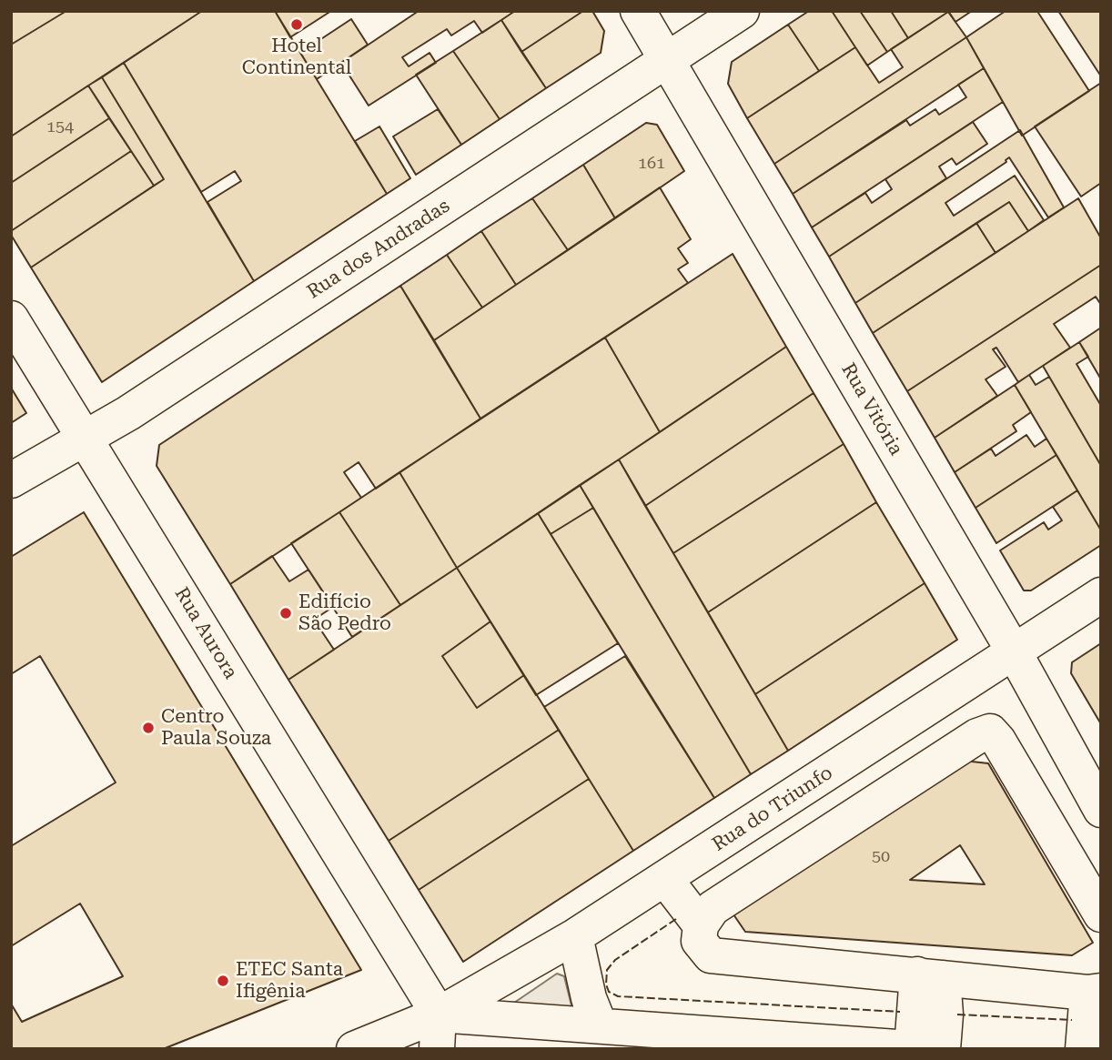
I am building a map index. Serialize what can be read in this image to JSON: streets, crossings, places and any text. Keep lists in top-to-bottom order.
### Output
{
  "streets": {
    "street": [
      "Rua dos Andradas",
      "Rua Vitória",
      "Rua Aurora",
      "Rua do Triunfo"
    ]
  },
  "crossings": [
    ["Rua dos Andradas", "Rua Vitória"],
    ["Rua dos Andradas", "Rua Aurora"],
    ["Rua Vitória", "Rua do Triunfo"],
    ["Rua Aurora", "Rua do Triunfo"]
  ],
  "places": [
    "Hotel Continental",
    "Edifício São Pedro",
    "Centro Paula Souza",
    "ETEC Santa Ifigênia"
  ],
  "house_numbers": ["154", "161", "50"]
}
